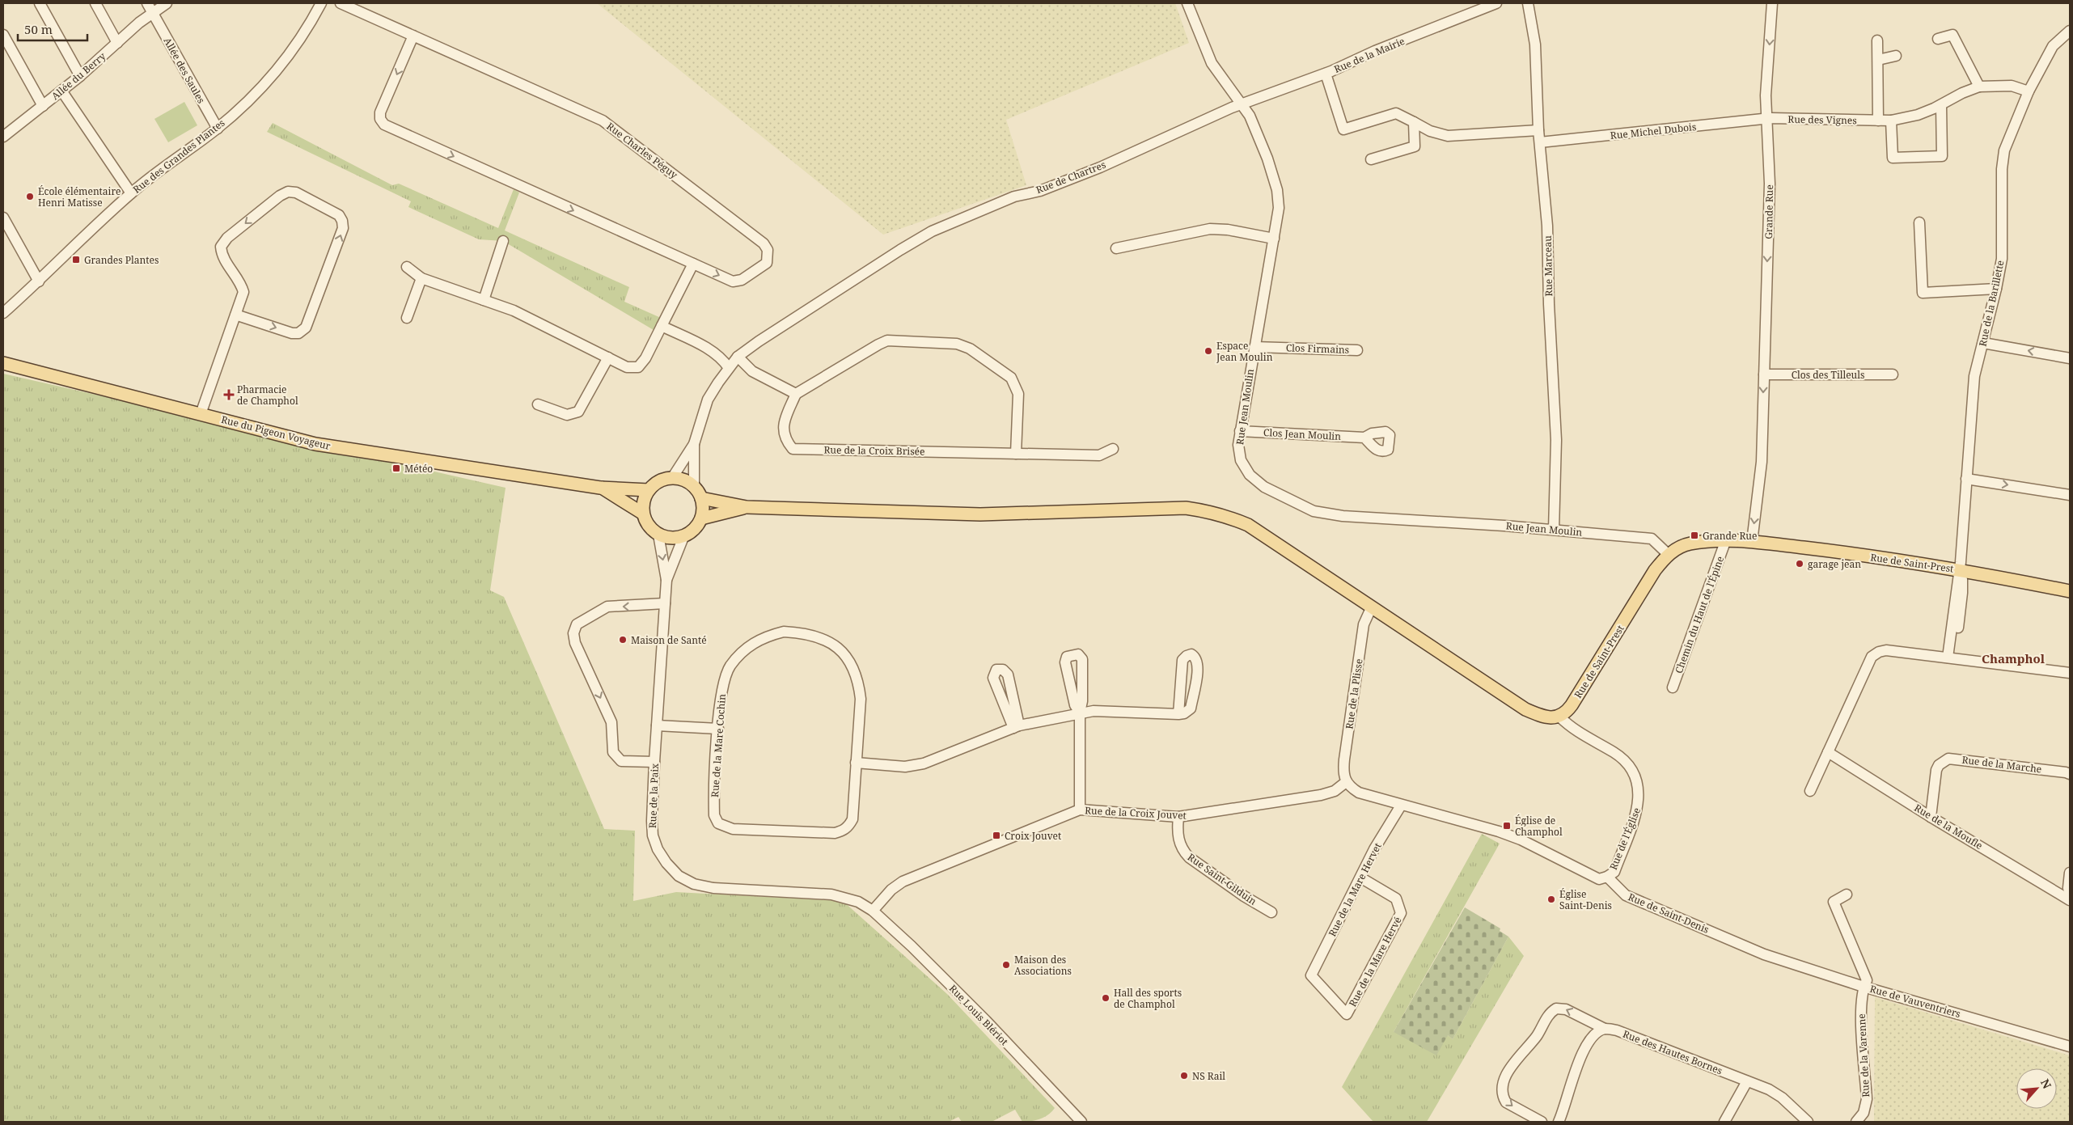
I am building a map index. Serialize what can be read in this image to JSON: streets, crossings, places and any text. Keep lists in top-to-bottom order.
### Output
{
  "streets": {
    "main road": ["Rue du Pigeon Voyageur", "Rue de Saint-Prest"],
    "street": [
      "Rue de la Mairie",
      "Allée des Saules",
      "Allée du Berry",
      "Rue des Vignes",
      "Rue Michel Dubois",
      "Rue Charles Péguy",
      "Rue des Grandes Plantes",
      "Rue de Chartres",
      "Grande Rue",
      "Rue Marceau",
      "Rue de la Barillette",
      "Clos Firmains",
      "Clos des Tilleuls",
      "Rue Jean Moulin",
      "Clos Jean Moulin",
      "Rue de la Croix Brisée",
      "Chemin du Haut de l'Épine",
      "Rue de la Plisse",
      "Rue de la Mare Cochin",
      "Rue de la Marche",
      "Rue de la Paix",
      "Rue de la Croix Jouvet",
      "Rue de la Moufle",
      "Rue de l'Église",
      "Rue Saint-Gilduin",
      "Rue de la Mare Hervet",
      "Rue de Saint-Denis",
      "Rue de la Mare Hervé",
      "Rue de Vauventriers",
      "Rue Louis Blériot",
      "Rue des Hautes Bornes",
      "Rue de la Varenne"
    ]
  },
  "crossings": [
    ["Rue de la Mairie", "Rue de Chartres"],
    ["Rue de la Mairie", "Rue Jean Moulin"],
    ["Allée des Saules", "Allée du Berry"],
    ["Allée des Saules", "Rue des Grandes Plantes"],
    ["Rue des Vignes", "Rue Michel Dubois"],
    ["Rue des Vignes", "Grande Rue"],
    ["Rue des Vignes", "Rue de la Barillette"],
    ["Rue Michel Dubois", "Grande Rue"],
    ["Rue Michel Dubois", "Rue Marceau"],
    ["Rue de Chartres", "Rue Jean Moulin"],
    ["Grande Rue", "Clos des Tilleuls"],
    ["Grande Rue", "Rue de Saint-Prest"],
    ["Rue Marceau", "Rue Jean Moulin"],
    ["Rue de la Barillette", "Rue de Saint-Prest"],
    ["Clos Firmains", "Rue Jean Moulin"],
    ["Rue Jean Moulin", "Clos Jean Moulin"],
    ["Rue Jean Moulin", "Rue de Saint-Prest"],
    ["Rue du Pigeon Voyageur", "Rue de la Paix"],
    ["Rue de Saint-Prest", "Chemin du Haut de l'Épine"],
    ["Rue de Saint-Prest", "Rue de l'Église"],
    ["Rue de la Plisse", "Rue de la Croix Jouvet"],
    ["Rue de la Marche", "Rue de la Moufle"],
    ["Rue de la Paix", "Rue de la Croix Jouvet"],
    ["Rue de la Paix", "Rue Louis Blériot"],
    ["Rue de la Croix Jouvet", "Rue Saint-Gilduin"],
    ["Rue de la Croix Jouvet", "Rue Louis Blériot"],
    ["Rue de l'Église", "Rue de Saint-Denis"],
    ["Rue de la Mare Hervet", "Rue de la Mare Hervé"],
    ["Rue de Saint-Denis", "Rue de Vauventriers"],
    ["Rue de Saint-Denis", "Rue de la Varenne"],
    ["Rue de Vauventriers", "Rue de la Varenne"]
  ],
  "one_way": ["Grande Rue"],
  "districts": ["Champhol"],
  "places": {
    "other": [
      "École élémentaire Henri Matisse",
      "Espace Jean Moulin",
      "garage jean",
      "Maison de Santé",
      "Église Saint-Denis",
      "Maison des Associations",
      "Hall des sports de Champhol",
      "NS Rail"
    ],
    "transit": [
      "Grandes Plantes",
      "Météo",
      "Grande Rue",
      "Église de Champhol",
      "Croix Jouvet"
    ],
    "health": ["Pharmacie de Champhol"]
  },
  "scale_bar": "50 m",
  "north": "top right"
}
